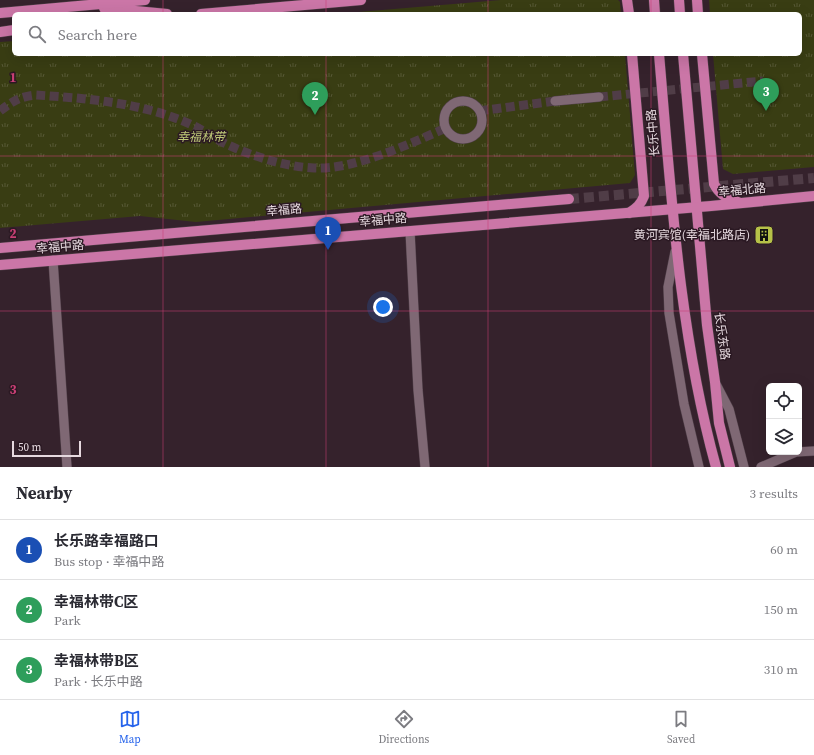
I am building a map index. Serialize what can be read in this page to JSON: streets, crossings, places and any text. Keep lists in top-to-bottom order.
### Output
{
  "streets": {
    "main road": [
      "长乐中路",
      "幸福北路",
      "幸福路",
      "幸福中路",
      "长乐东路"
    ]
  },
  "crossings": [
    ["长乐中路", "幸福北路"],
    ["长乐中路", "幸福中路"],
    ["幸福北路", "幸福中路"],
    ["幸福北路", "长乐东路"]
  ],
  "parks": ["幸福林带"],
  "places": {
    "building": ["黄河宾馆(幸福北路店)"]
  },
  "scale_bar": "50 m",
  "page": {
    "search": "Search here",
    "pins": ["3", "2", "1"],
    "scale": "50 m",
    "heading": ["Nearby", "3 results"],
    "list": [
      {
        "mark": "1",
        "name": "长乐路幸福路口",
        "note": "Bus stop · 幸福中路",
        "value": "60 m"
      },
      {
        "mark": "2",
        "name": "幸福林带C区",
        "note": "Park",
        "value": "150 m"
      },
      {
        "mark": "3",
        "name": "幸福林带B区",
        "note": "Park · 长乐中路",
        "value": "310 m"
      }
    ],
    "nav": ["Map", "Directions", "Saved"]
  },
  "grid": {
    "rows": ["1", "2", "3"]
  }
}
